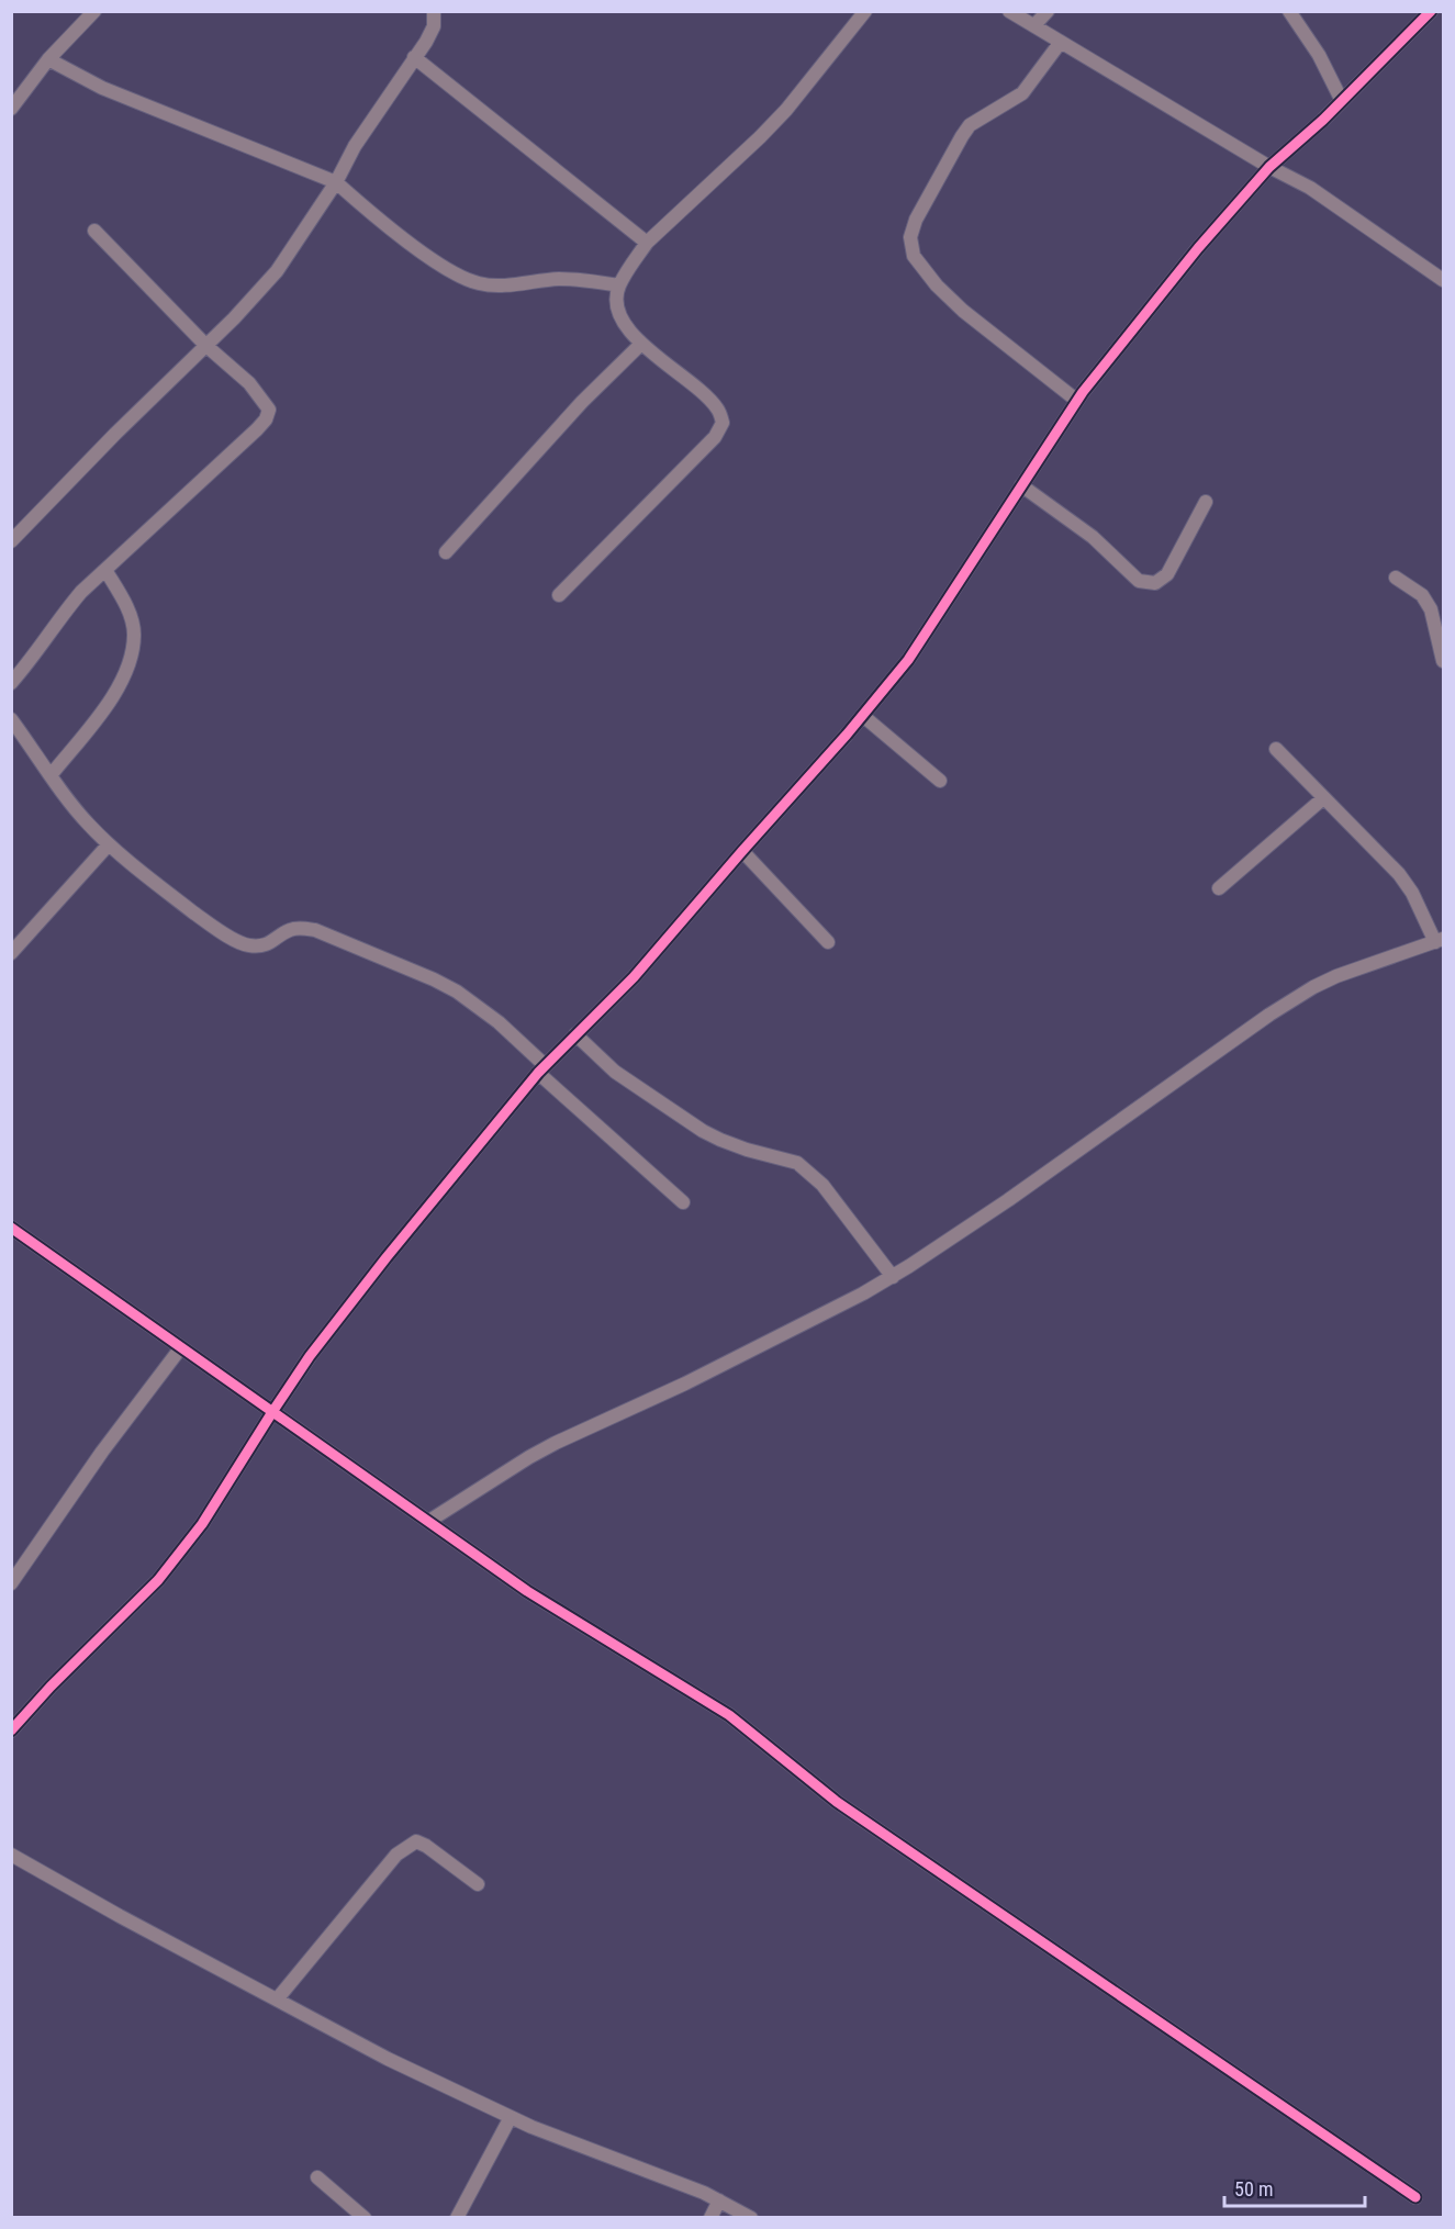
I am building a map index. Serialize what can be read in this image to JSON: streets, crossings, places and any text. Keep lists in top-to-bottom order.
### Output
{
  "scale_bar": "50 m"
}
